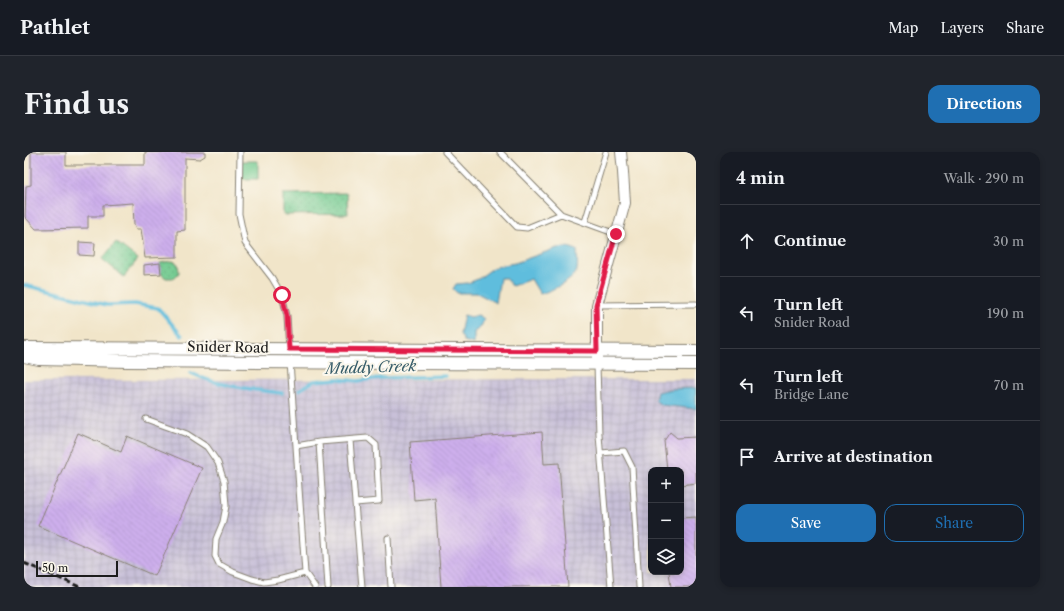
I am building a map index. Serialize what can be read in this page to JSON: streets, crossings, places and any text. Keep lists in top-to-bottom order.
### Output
{
  "streets": {
    "street": ["Snider Road"]
  },
  "water": ["Muddy Creek"],
  "scale_bar": "50 m",
  "page": {
    "header": "Pathlet",
    "nav": ["Map", "Layers", "Share"],
    "buttons": [
      "Directions",
      ["Save", "Share"]
    ],
    "title": "Find us",
    "heading": ["4 min", "Walk · 290 m"],
    "list": [
      ["Continue", "30 m"],
      ["Turn left", "Snider Road", "190 m"],
      ["Turn left", "Bridge Lane", "70 m"],
      "Arrive at destination"
    ],
    "map_buttons": ["+", "−"],
    "scale": "50 m"
  }
}
